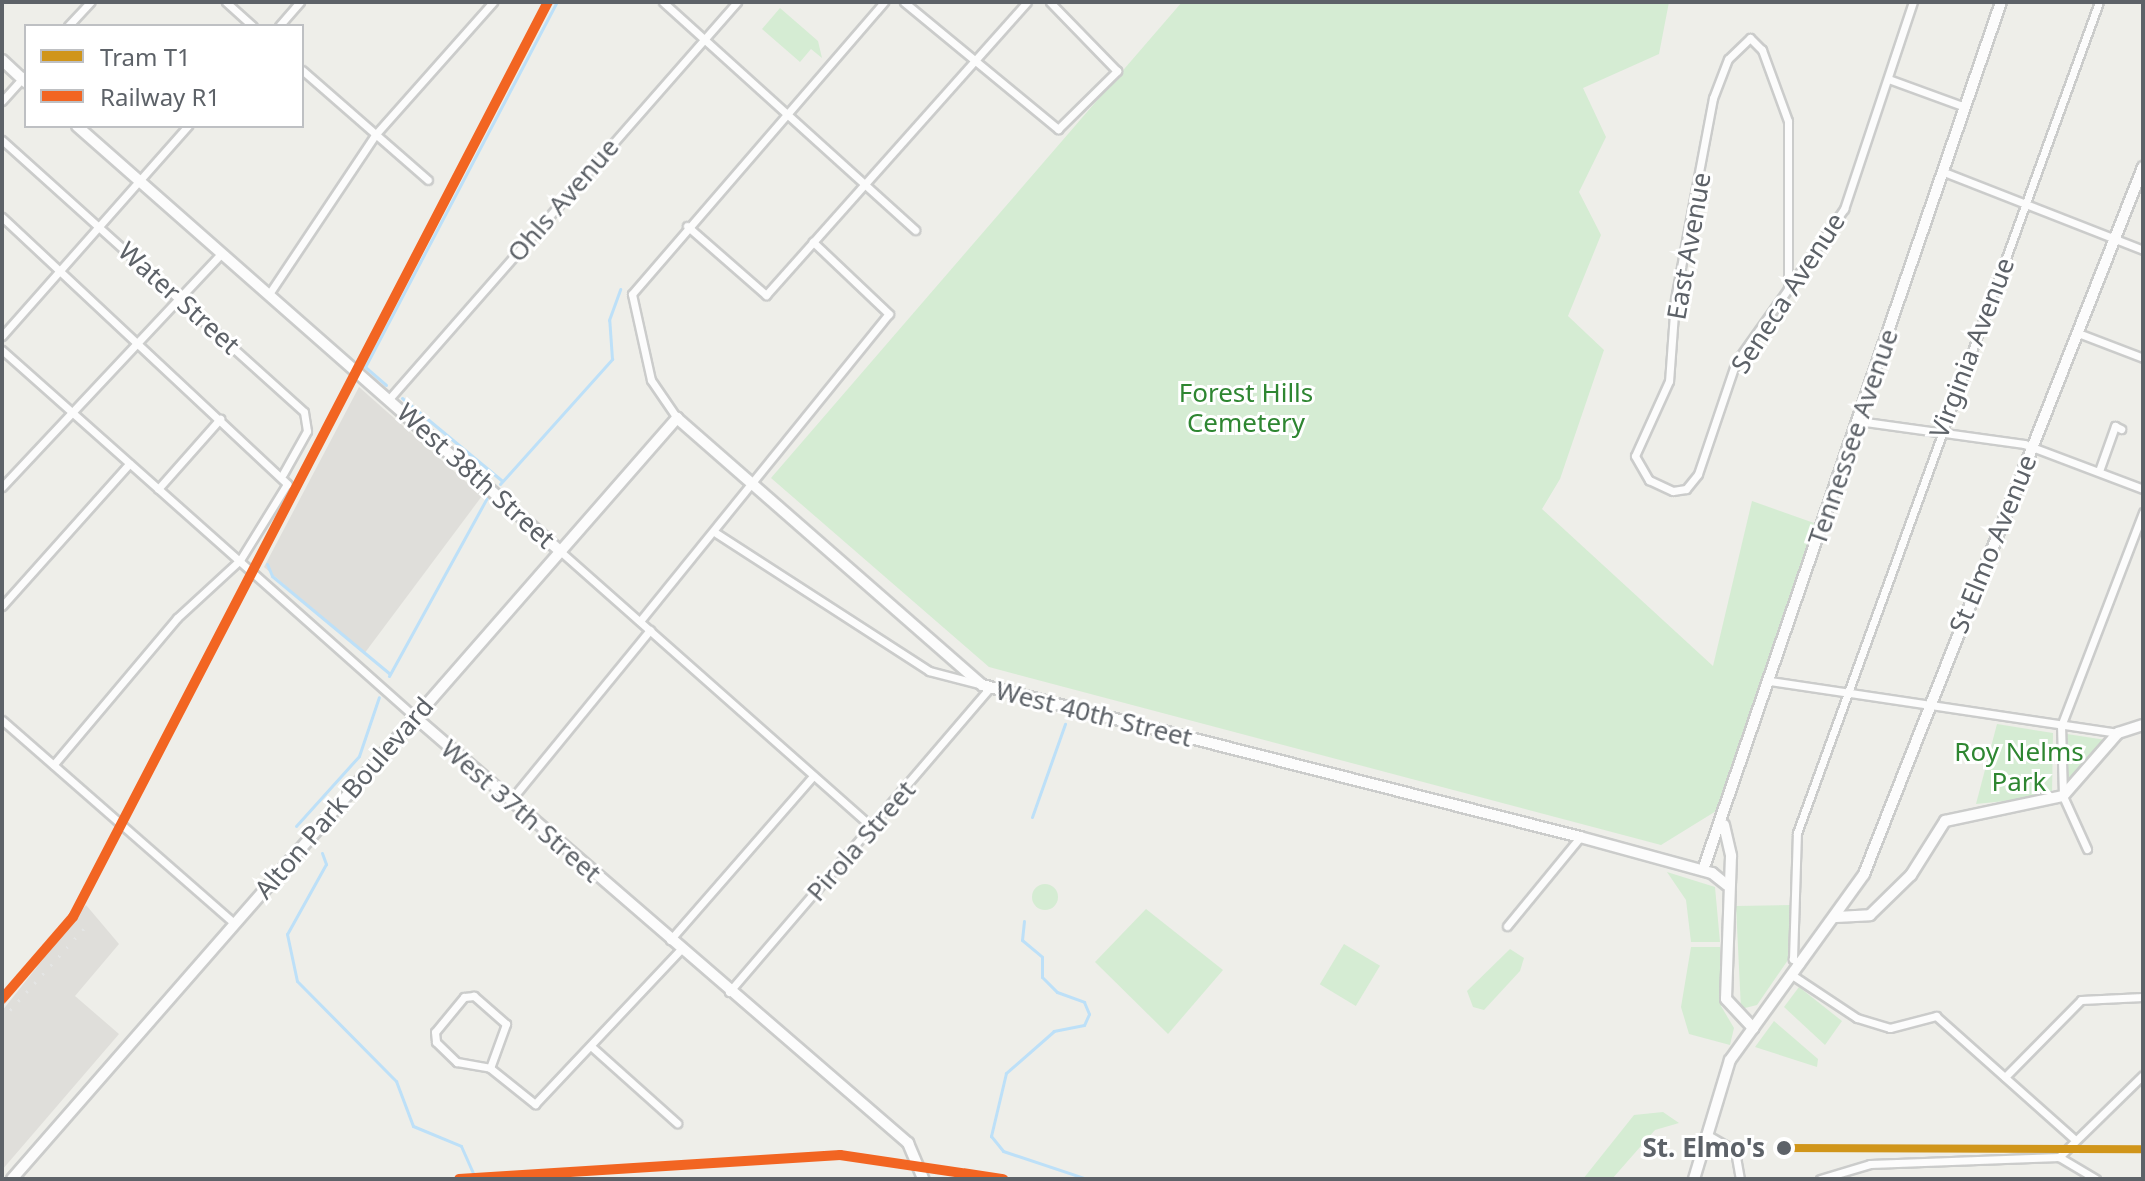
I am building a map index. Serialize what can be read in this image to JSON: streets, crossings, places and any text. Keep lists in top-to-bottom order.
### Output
{
  "streets": {
    "main road": [
      "Tennessee Avenue",
      "West 38th Street",
      "St Elmo Avenue",
      "West 40th Street",
      "Alton Park Boulevard",
      "West 37th Street"
    ],
    "street": [
      "Ohls Avenue",
      "East Avenue",
      "Seneca Avenue",
      "Water Street",
      "Virginia Avenue",
      "Pirola Street"
    ]
  },
  "crossings": [
    ["Ohls Avenue", "West 38th Street"],
    ["East Avenue", "Seneca Avenue"],
    ["Virginia Avenue", "St Elmo Avenue"],
    ["Tennessee Avenue", "West 40th Street"],
    ["West 38th Street", "Alton Park Boulevard"],
    ["West 38th Street", "Pirola Street"],
    ["West 40th Street", "Alton Park Boulevard"],
    ["West 40th Street", "Pirola Street"],
    ["Alton Park Boulevard", "West 37th Street"],
    ["West 37th Street", "Pirola Street"]
  ],
  "parks": ["Forest Hills Cemetery", "Roy Nelms Park"],
  "places": ["St. Elmo's"],
  "lines": ["rail line R1", "tram line T1"],
  "legend": ["Tram T1", "Railway R1"]
}
